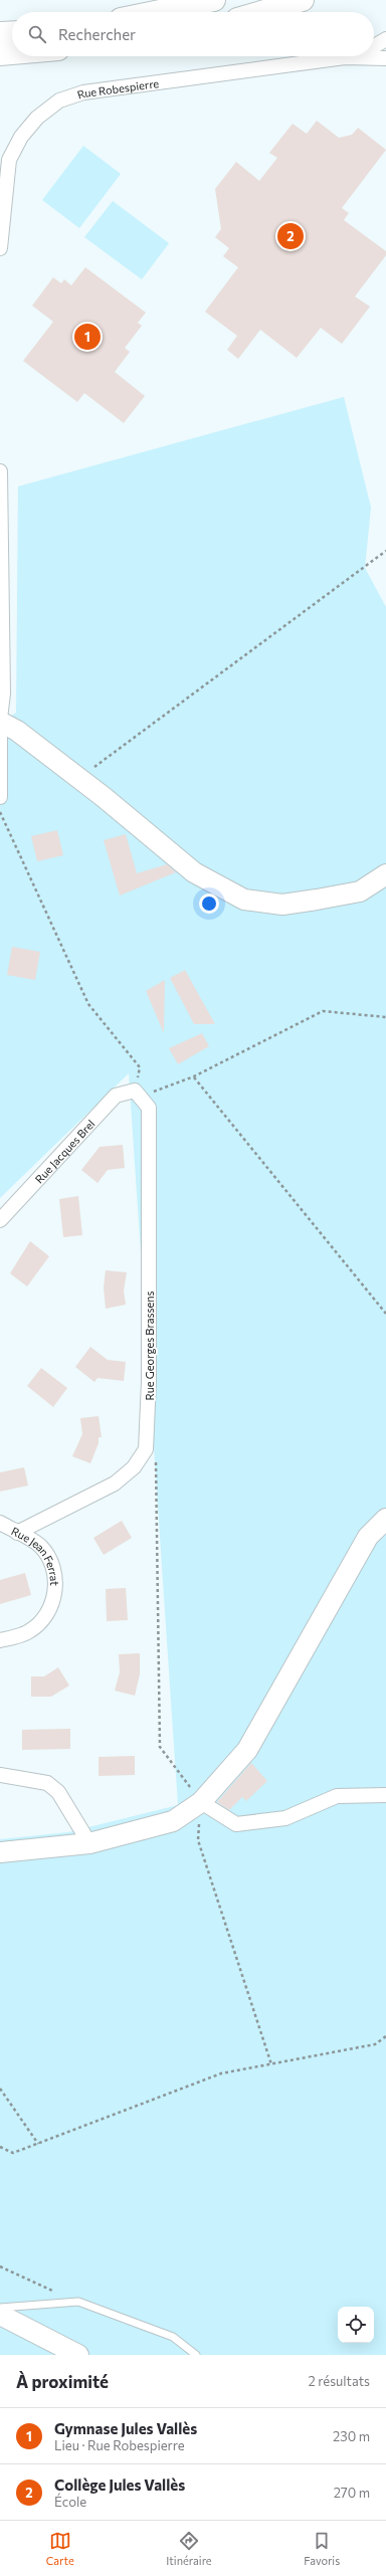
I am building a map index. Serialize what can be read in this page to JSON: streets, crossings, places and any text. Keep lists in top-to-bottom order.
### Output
{
  "streets": {
    "street": [
      "Rue Robespierre",
      "Rue Jacques Brel",
      "Rue Georges Brassens",
      "Rue Jean Ferrat"
    ]
  },
  "crossings": [
    ["Rue Jacques Brel", "Rue Georges Brassens"]
  ],
  "page": {
    "search": "Rechercher",
    "pins": ["2", "1"],
    "heading": ["À proximité", "2 résultats"],
    "list": [
      {
        "mark": "1",
        "name": "Gymnase Jules Vallès",
        "note": "Lieu · Rue Robespierre",
        "value": "230 m"
      },
      {
        "mark": "2",
        "name": "Collège Jules Vallès",
        "note": "École",
        "value": "270 m"
      }
    ],
    "nav": ["Carte", "Itinéraire", "Favoris"]
  }
}
